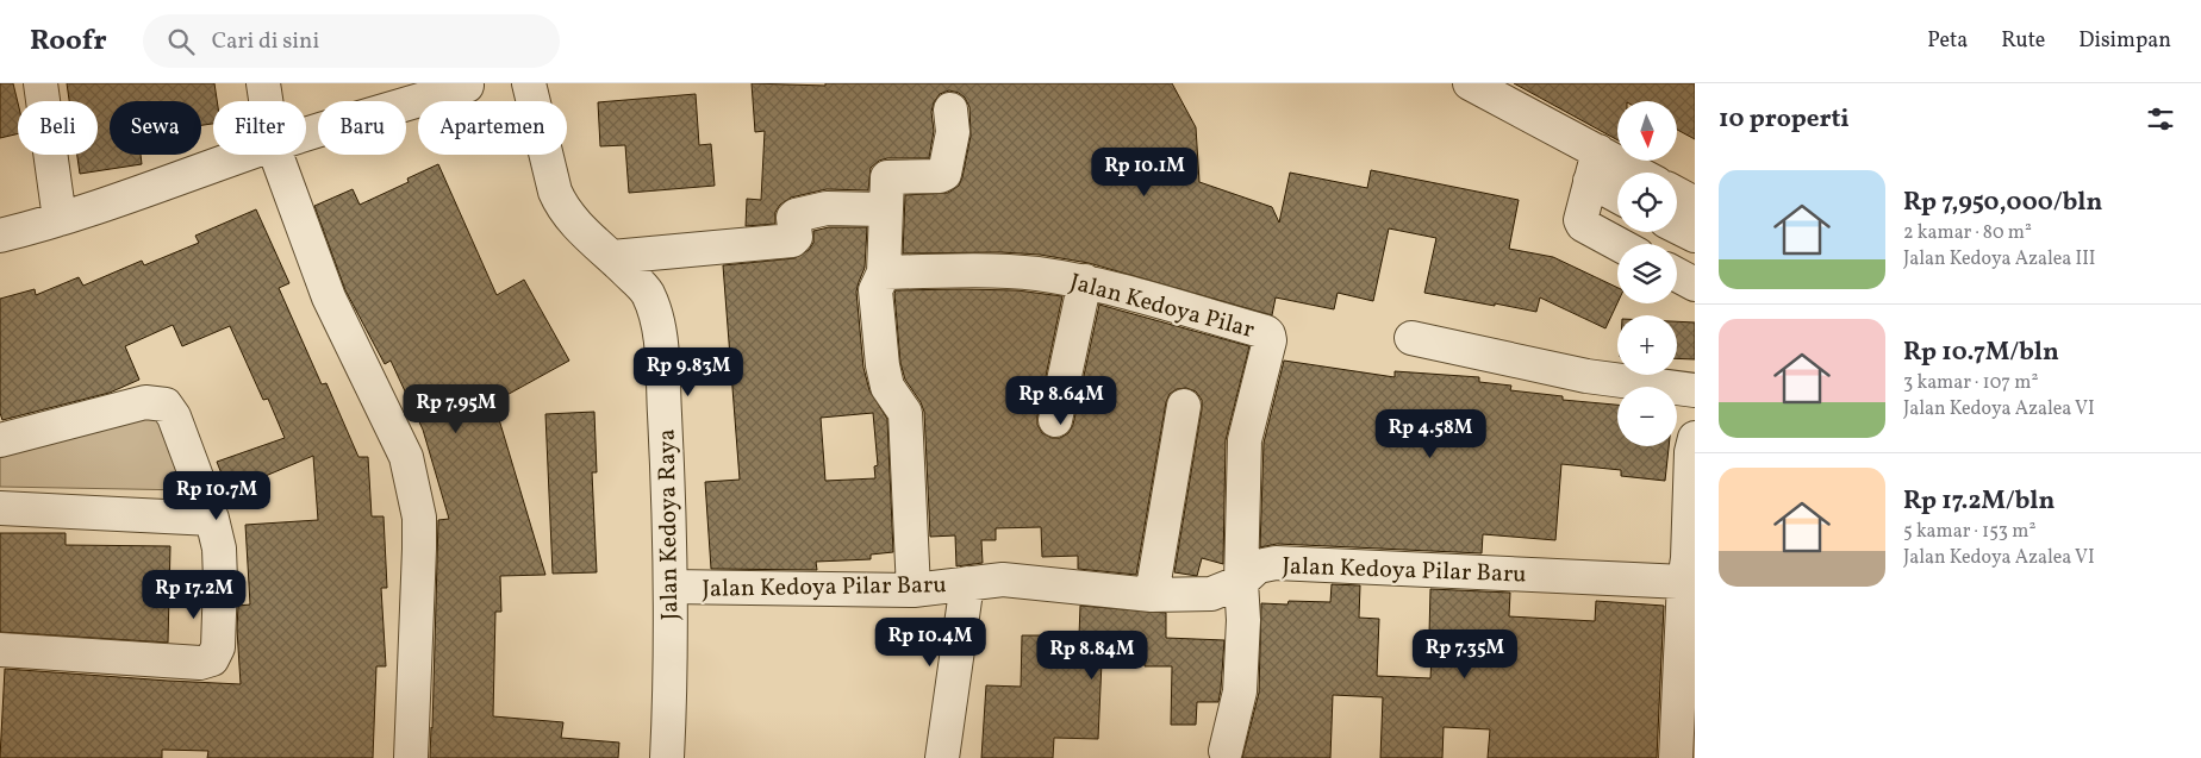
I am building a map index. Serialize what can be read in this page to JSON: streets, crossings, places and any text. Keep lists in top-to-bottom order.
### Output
{
  "streets": {
    "street": ["Jalan Kedoya Pilar", "Jalan Kedoya Raya", "Jalan Kedoya Pilar Baru"]
  },
  "crossings": [
    ["Jalan Kedoya Pilar", "Jalan Kedoya Pilar Baru"],
    ["Jalan Kedoya Raya", "Jalan Kedoya Pilar Baru"]
  ],
  "north": "bottom",
  "page": {
    "header": "Roofr",
    "search": "Cari di sini",
    "nav": ["Peta", "Rute", "Disimpan"],
    "heading": "10 properti",
    "map_buttons": ["+", "−"],
    "chip": [
      "Beli",
      "Sewa",
      "Filter",
      "Baru",
      "Apartemen"
    ],
    "price": [
      "Rp 10.1M",
      "Rp 9.83M",
      "Rp 8.64M",
      "Rp 7.95M",
      "Rp 4.58M",
      "Rp 10.7M",
      "Rp 17.2M",
      "Rp 10.4M",
      "Rp 7.35M",
      "Rp 8.84M"
    ],
    "list": [
      {
        "name": "Rp 7,950,000/bln",
        "note": "2 kamar · 80 m² · Jalan Kedoya Azalea III"
      },
      {
        "name": "Rp 10.7M/bln",
        "note": "3 kamar · 107 m² · Jalan Kedoya Azalea VI"
      },
      {
        "name": "Rp 17.2M/bln",
        "note": "5 kamar · 153 m² · Jalan Kedoya Azalea VI"
      }
    ]
  }
}
